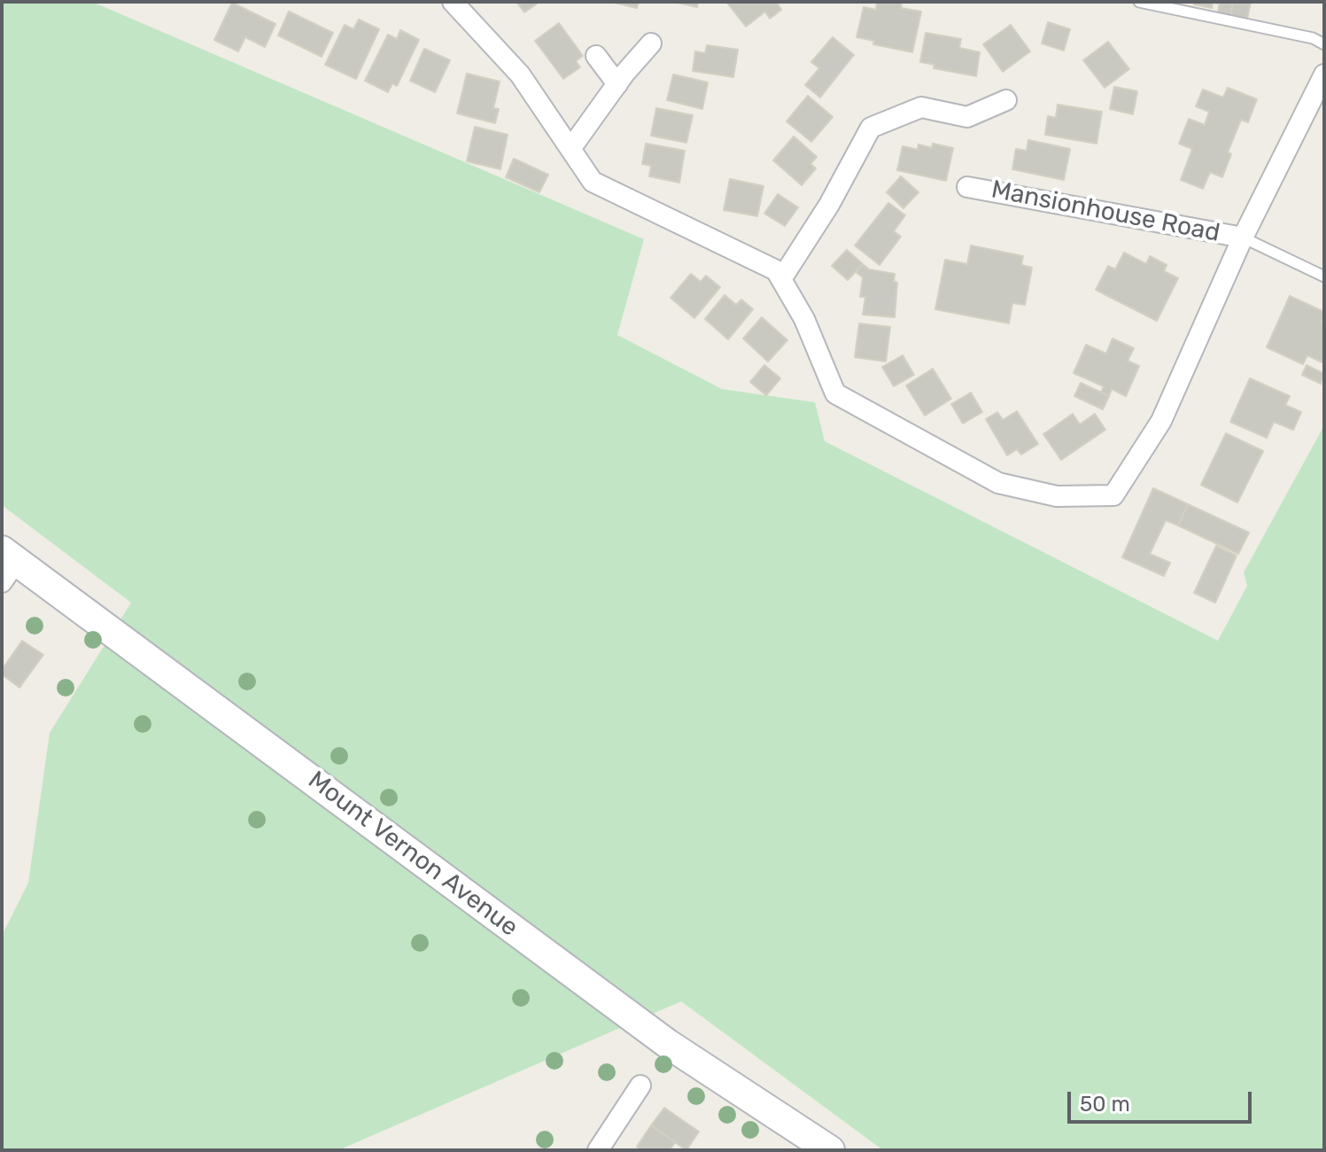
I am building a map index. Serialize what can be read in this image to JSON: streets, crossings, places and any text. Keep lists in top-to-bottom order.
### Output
{
  "streets": {
    "main road": ["Mount Vernon Avenue"],
    "street": ["Mansionhouse Road"]
  },
  "scale_bar": "50 m"
}
